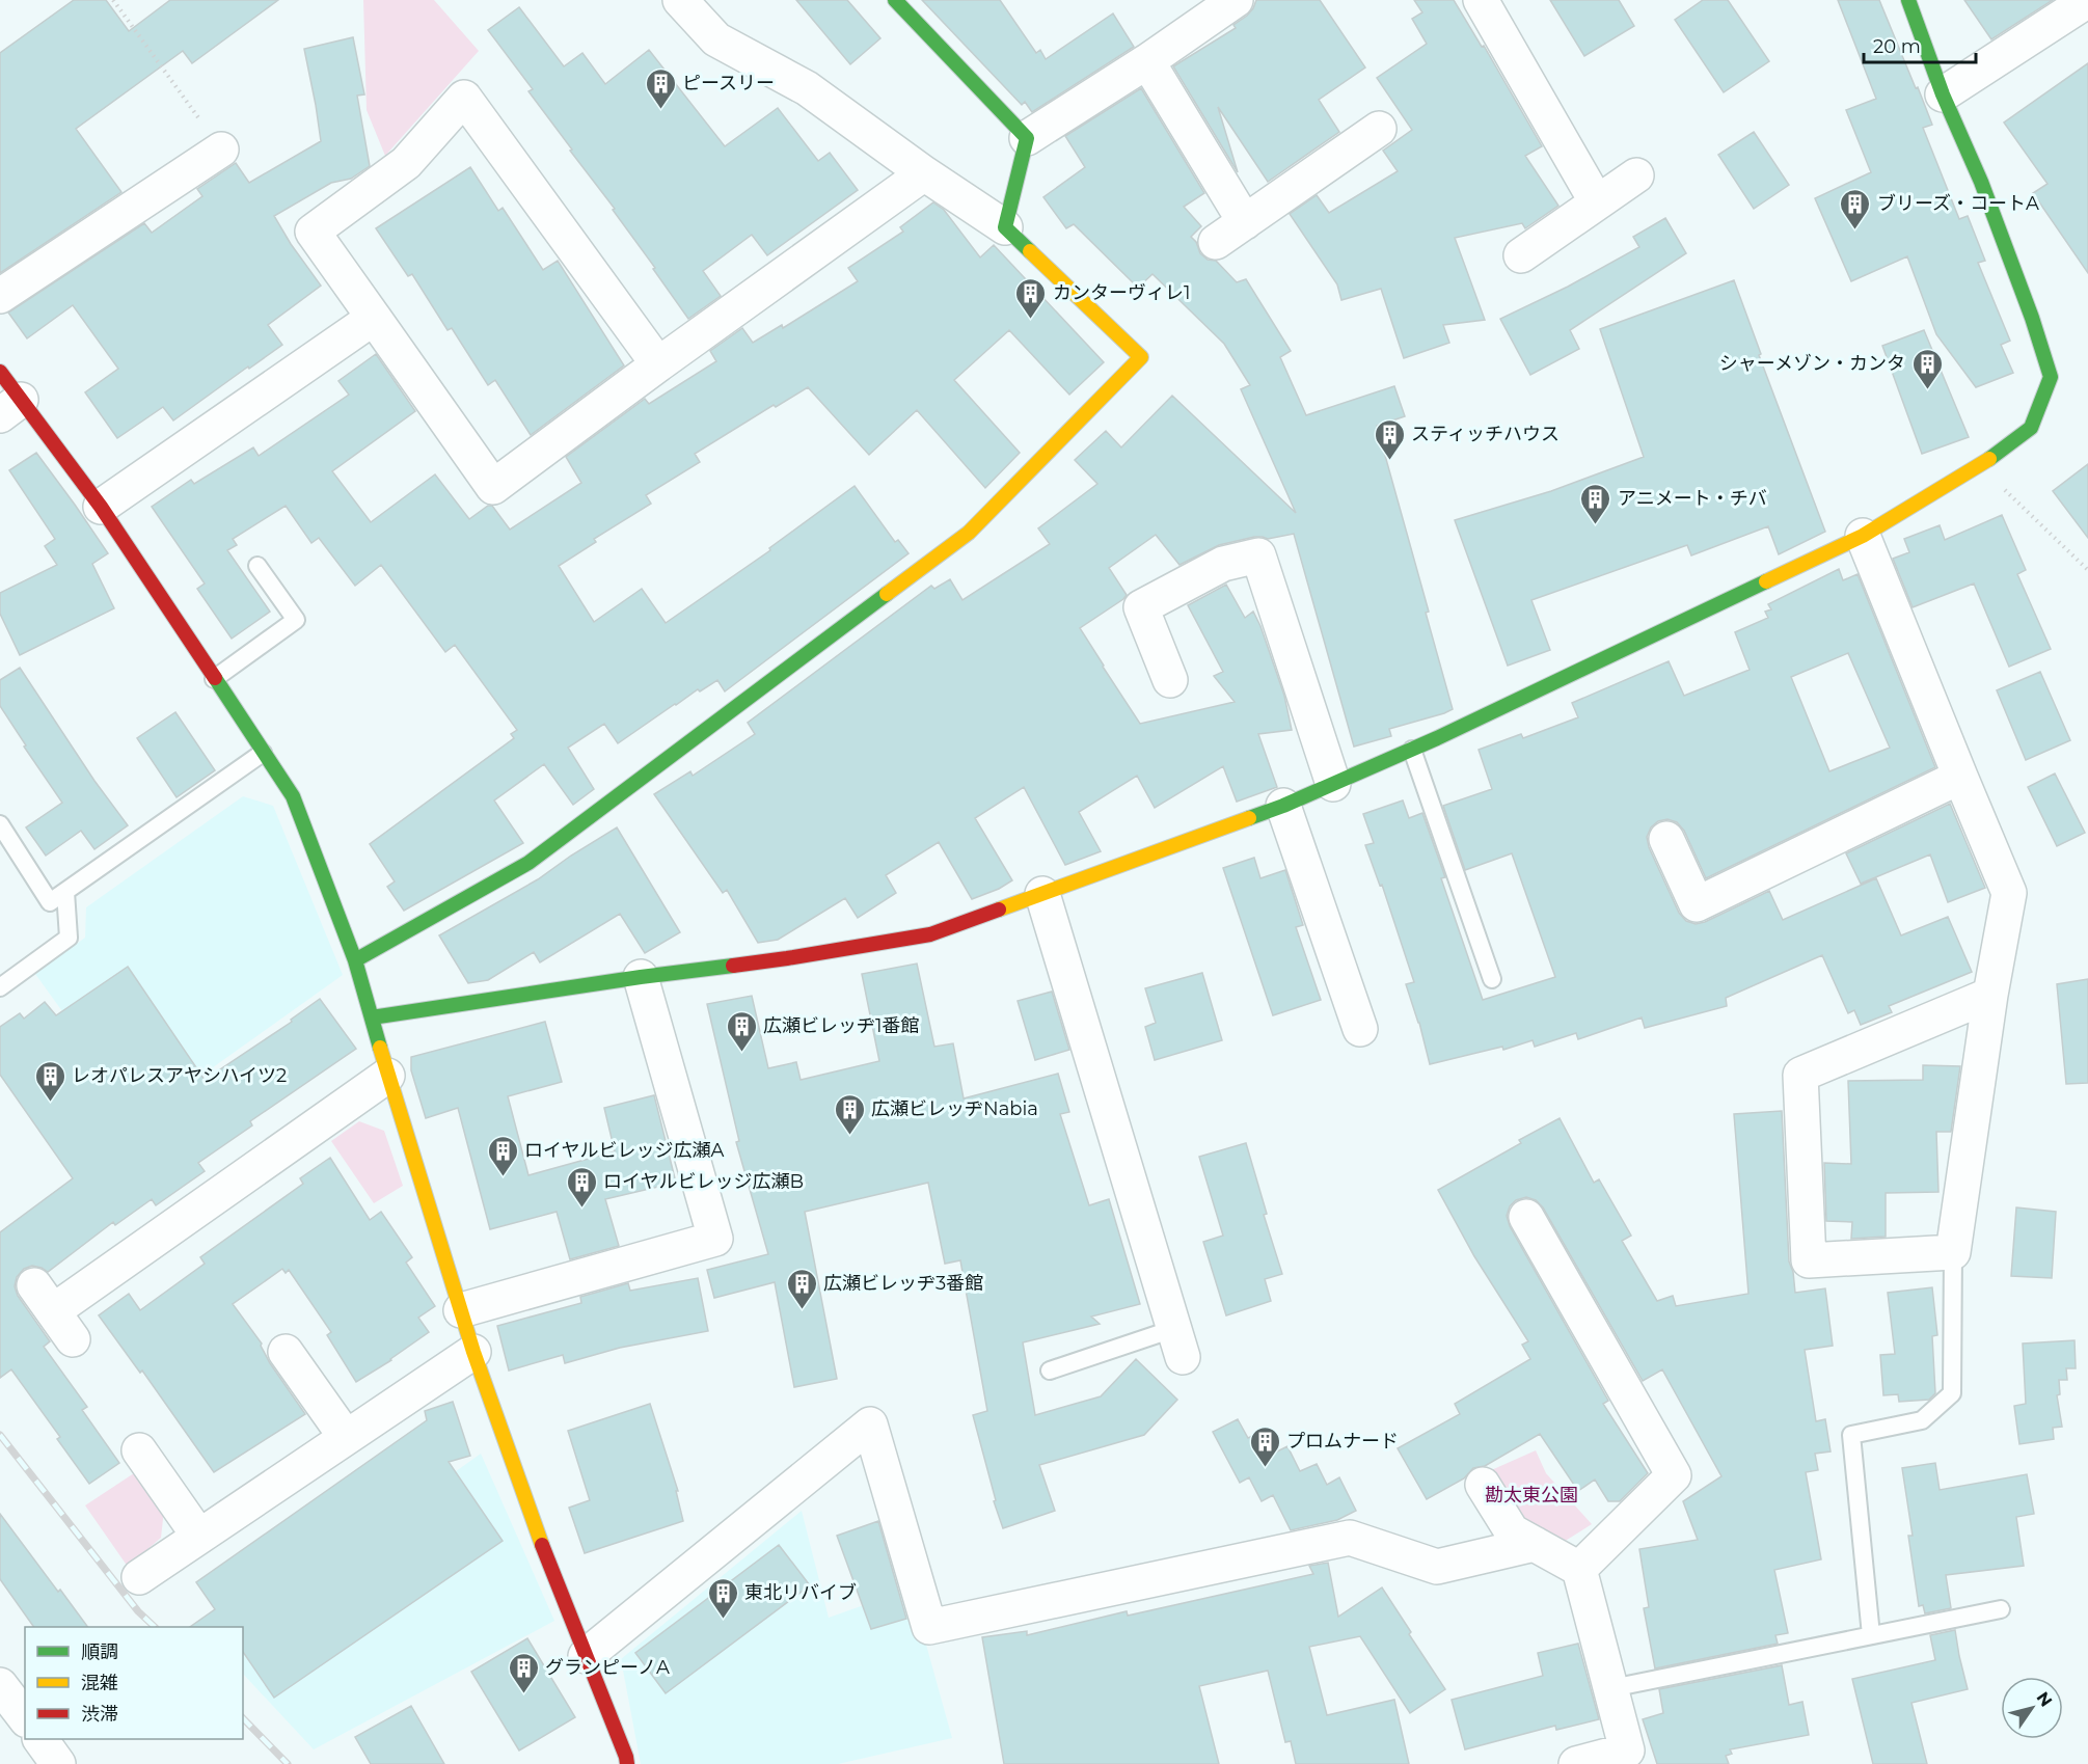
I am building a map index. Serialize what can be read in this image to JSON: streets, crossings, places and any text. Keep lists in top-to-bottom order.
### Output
{
  "parks": ["勘太東公園"],
  "places": {
    "building": [
      "ピースリー",
      "ブリーズ・コートA",
      "カンターヴィレ1",
      "シャーメゾン・カンタ",
      "スティッチハウス",
      "アニメート・チバ",
      "広瀬ビレッヂ1番館",
      "レオパレスアヤシハイツ2",
      "広瀬ビレッヂNabia",
      "ロイヤルビレッジ広瀬A",
      "ロイヤルビレッジ広瀬B",
      "広瀬ビレッヂ3番館",
      "プロムナード",
      "東北リバイブ",
      "グランピーノA"
    ]
  },
  "legend": ["順調", "混雑", "渋滞"],
  "scale_bar": "20 m",
  "north": "top right"
}
